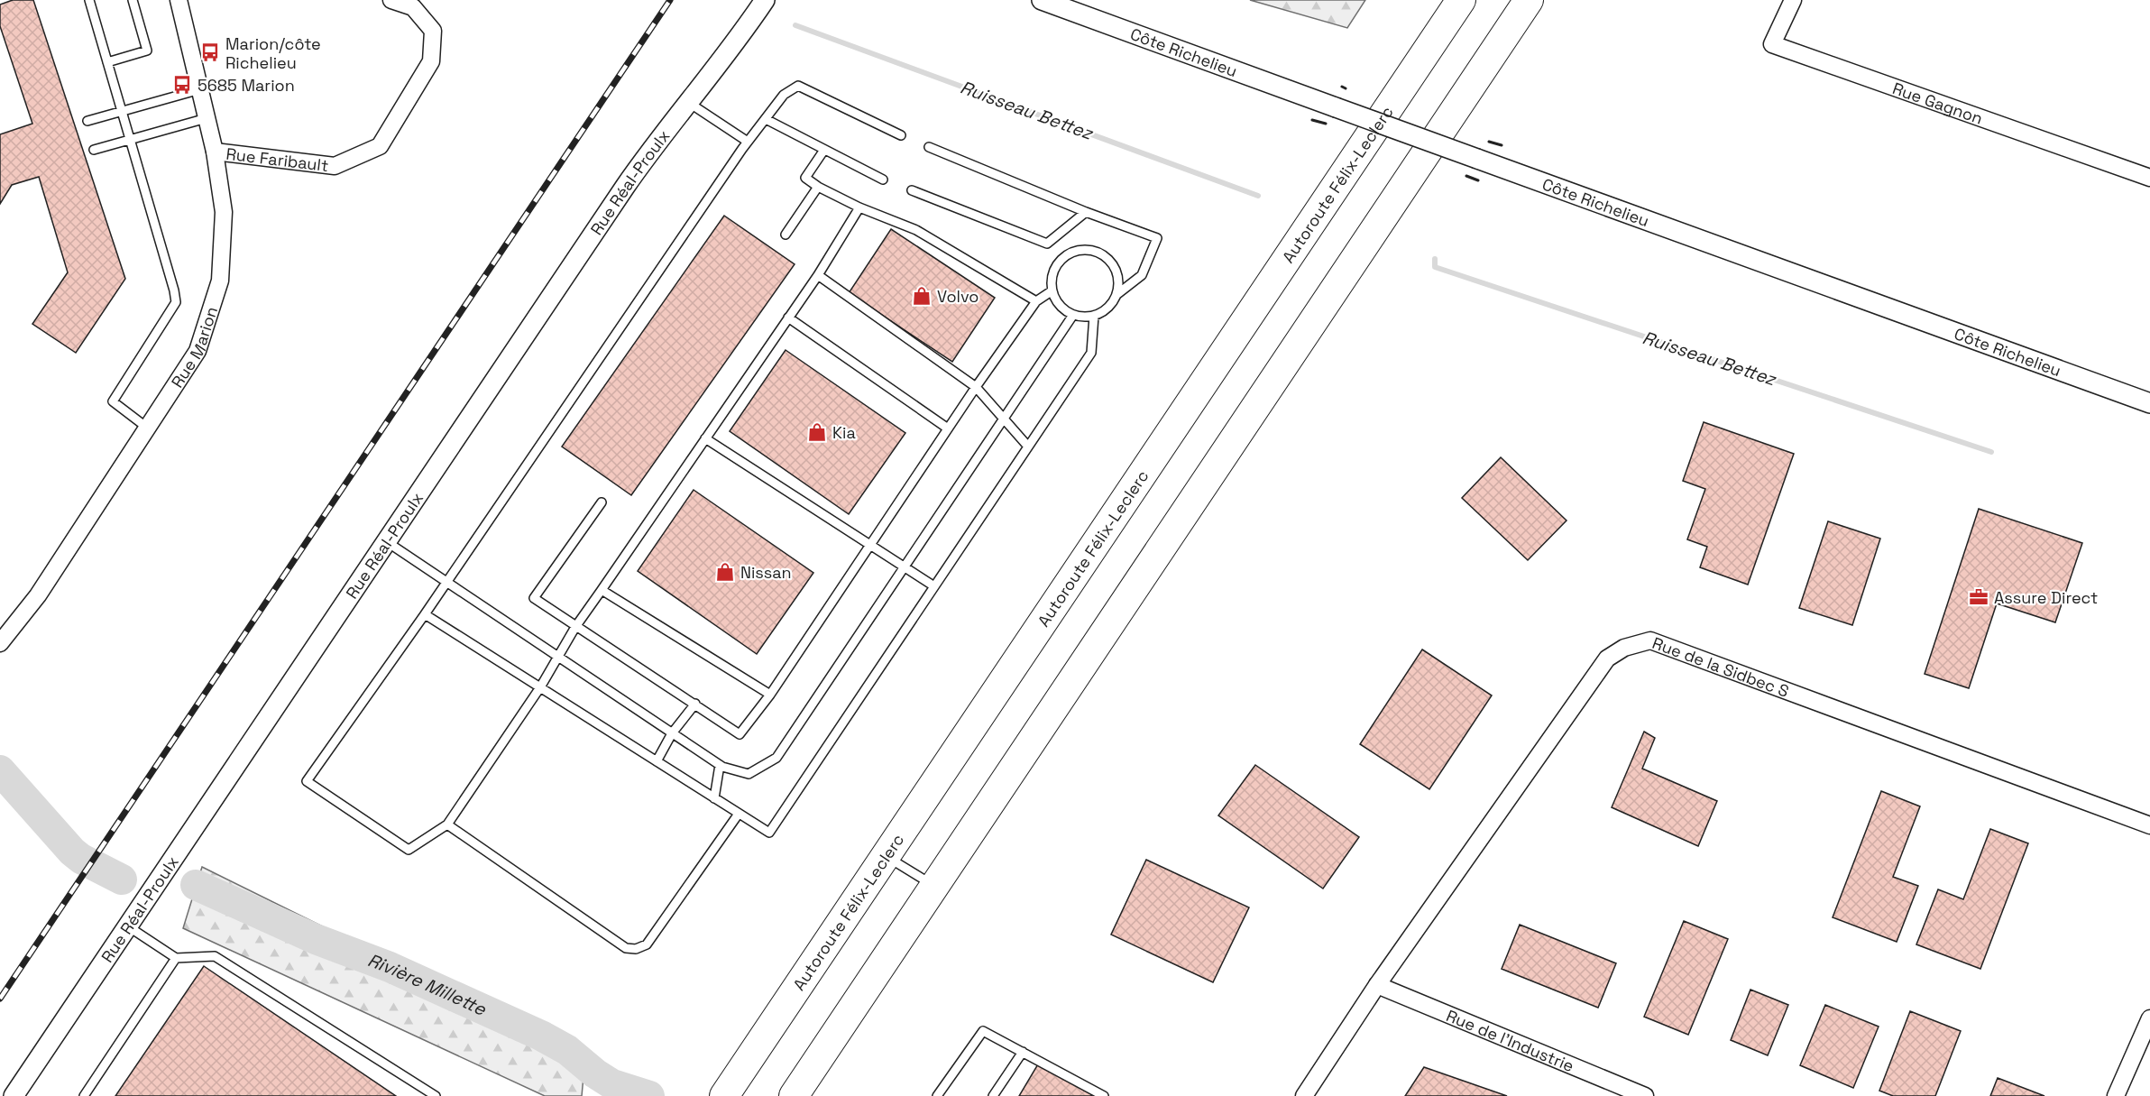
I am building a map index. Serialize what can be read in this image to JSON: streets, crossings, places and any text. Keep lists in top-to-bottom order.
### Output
{
  "streets": {
    "highway": ["Autoroute Félix-Leclerc"],
    "street": [
      "Côte Richelieu",
      "Rue Gagnon",
      "Rue Faribault",
      "Rue Réal-Proulx",
      "Rue Marion",
      "Rue de la Sidbec S",
      "Rue de l'Industrie"
    ]
  },
  "crossings": [
    ["Rue Faribault", "Rue Marion"],
    ["Rue de la Sidbec S", "Rue de l'Industrie"]
  ],
  "water": ["Ruisseau Bettez", "Rivière Millette"],
  "places": {
    "bus stop": ["Marion/côte Richelieu", "5685 Marion"],
    "shop": ["Volvo", "Kia", "Nissan"],
    "office": ["Assure Direct"]
  }
}
